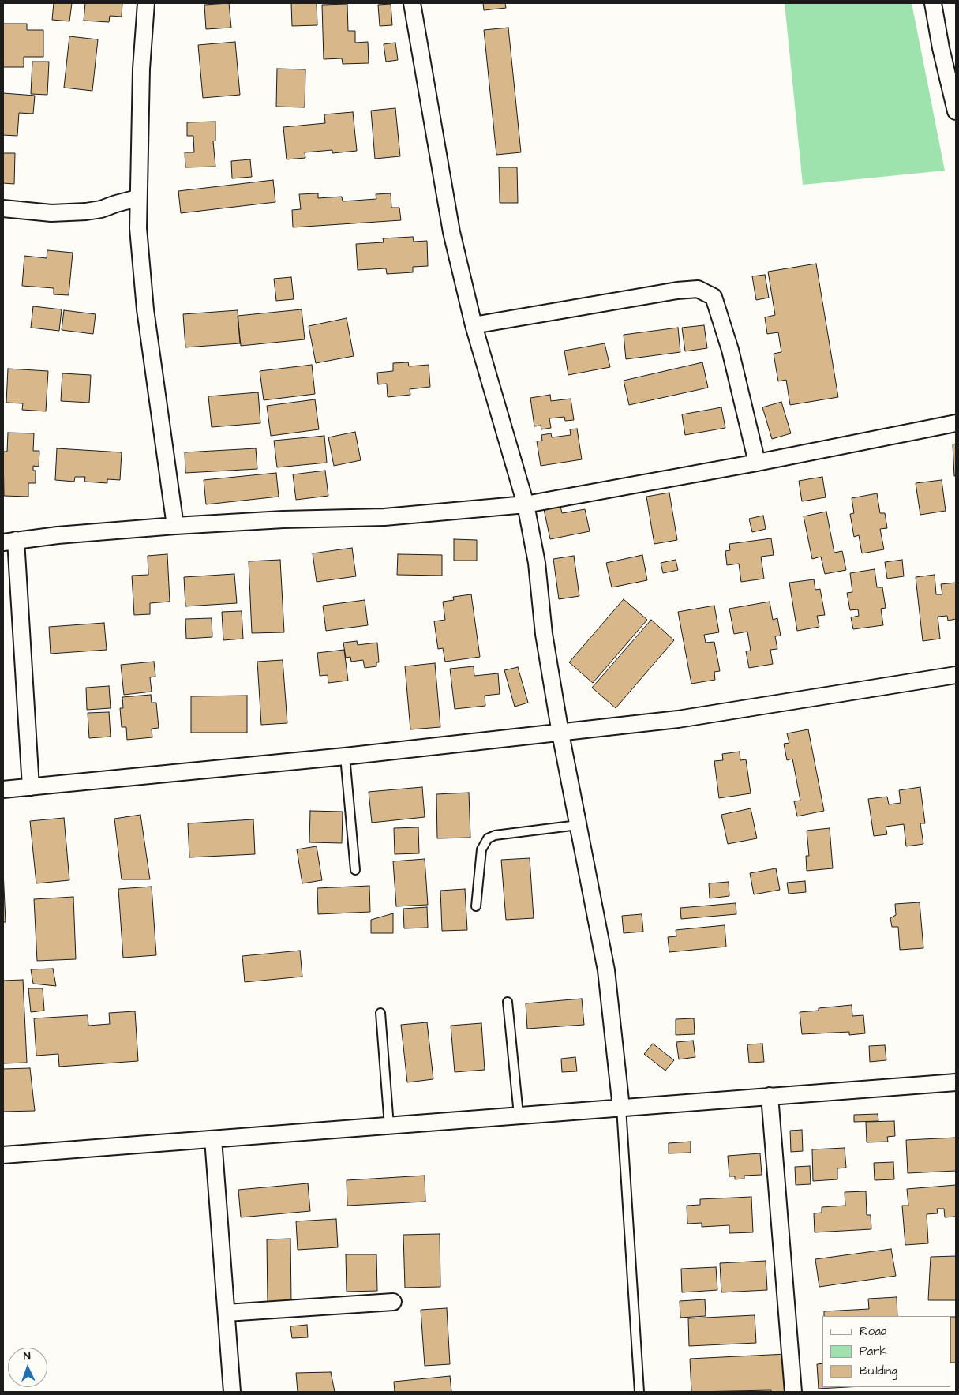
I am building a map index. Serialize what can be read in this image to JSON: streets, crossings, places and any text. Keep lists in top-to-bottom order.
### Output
{
  "legend": ["Road", "Park", "Building"],
  "north": "top"
}
